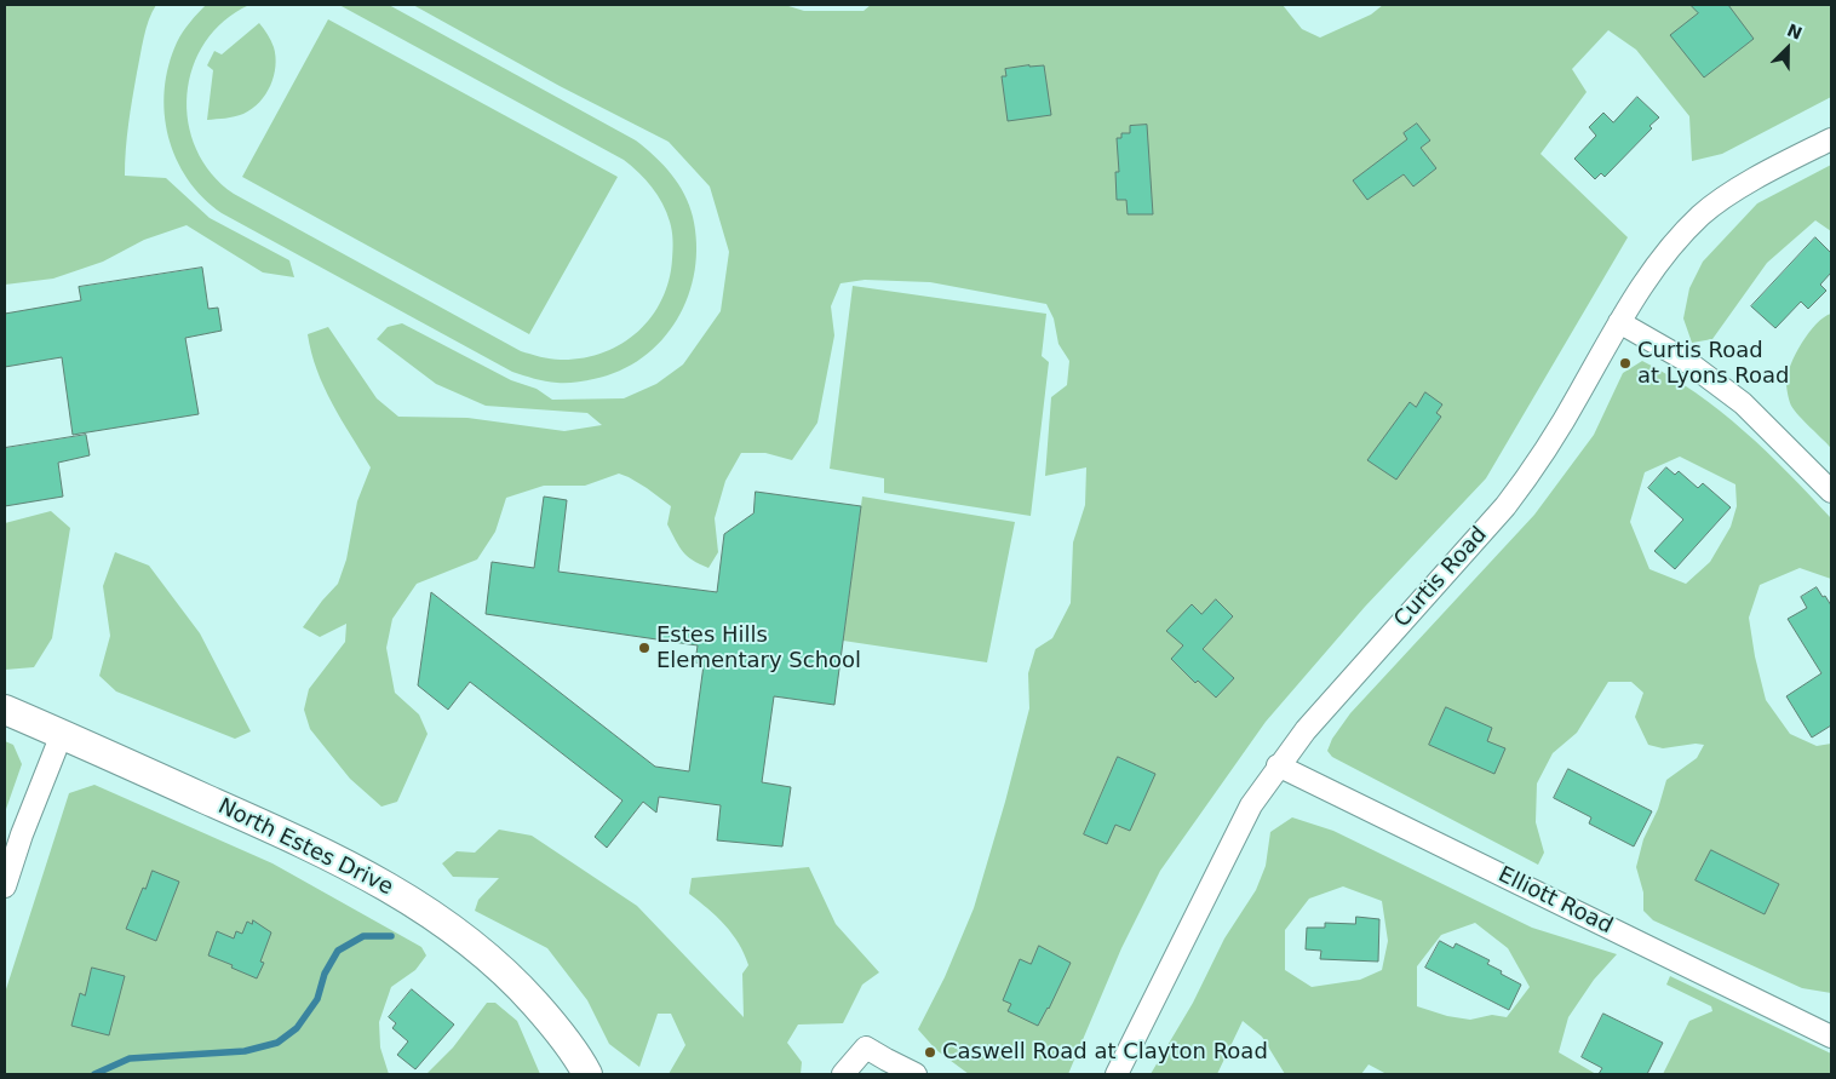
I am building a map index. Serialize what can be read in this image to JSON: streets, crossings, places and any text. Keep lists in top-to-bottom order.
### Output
{
  "streets": {
    "main road": ["North Estes Drive"],
    "street": ["Curtis Road", "Elliott Road"]
  },
  "crossings": [
    ["Curtis Road", "Elliott Road"]
  ],
  "places": ["Curtis Road at Lyons Road", "Estes Hills Elementary School", "Caswell Road at Clayton Road"],
  "north": "top right"
}
